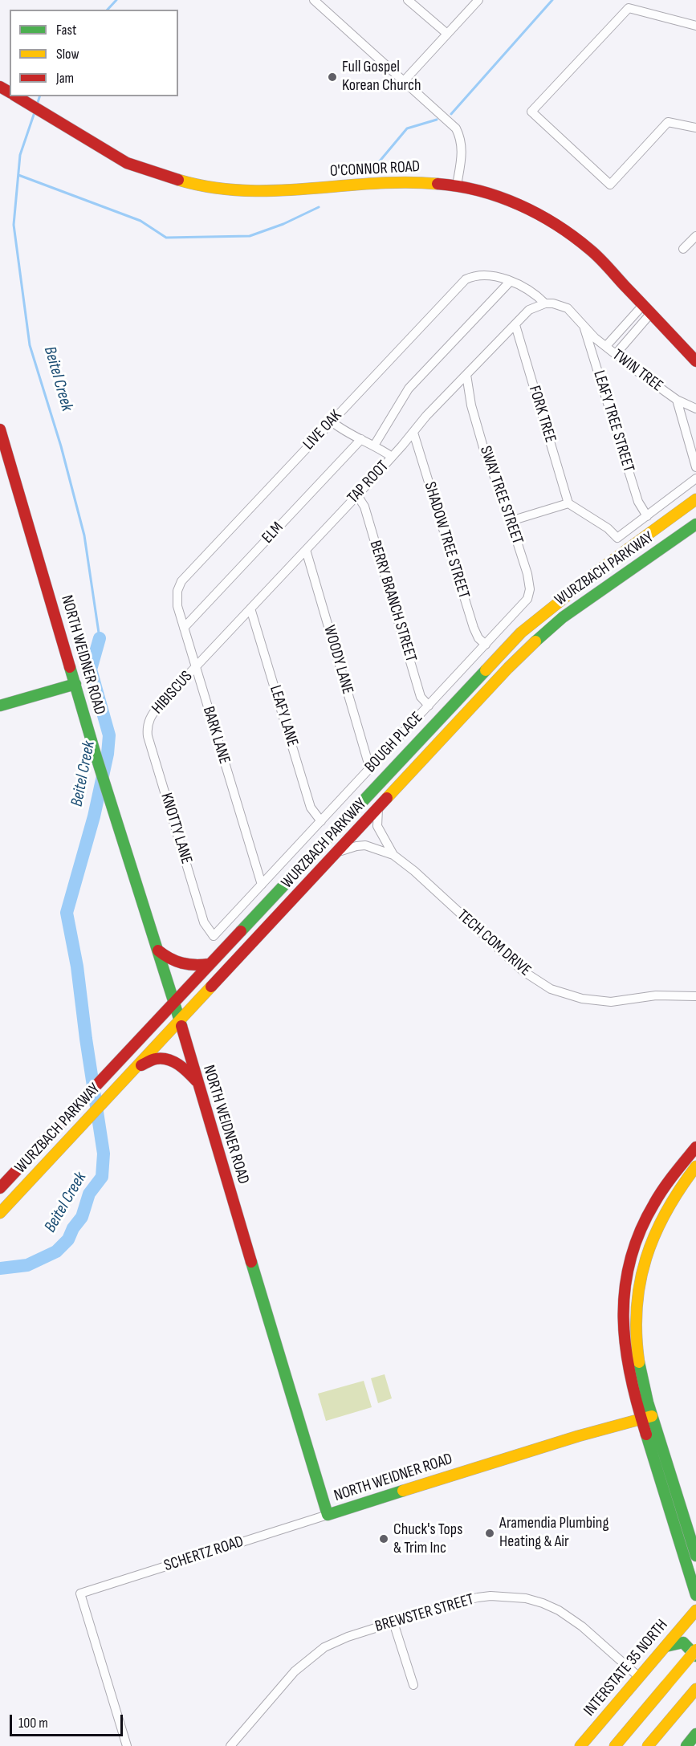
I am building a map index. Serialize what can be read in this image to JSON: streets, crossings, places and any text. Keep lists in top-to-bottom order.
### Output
{
  "streets": {
    "main road": [
      "O'CONNOR ROAD",
      "WURZBACH PARKWAY",
      "NORTH WEIDNER ROAD",
      "INTERSTATE 35 NORTH"
    ],
    "street": [
      "TWIN TREE",
      "FORK TREE",
      "LEAFY TREE STREET",
      "LIVE OAK",
      "TAP ROOT",
      "SWAY TREE STREET",
      "ELM",
      "SHADOW TREE STREET",
      "BERRY BRANCH STREET",
      "WOODY LANE",
      "HIBISCUS",
      "LEAFY LANE",
      "BARK LANE",
      "BOUGH PLACE",
      "KNOTTY LANE",
      "TECH COM DRIVE",
      "SCHERTZ ROAD",
      "BREWSTER STREET"
    ]
  },
  "crossings": [
    ["TWIN TREE", "LEAFY TREE STREET"],
    ["TWIN TREE", "TAP ROOT"],
    ["FORK TREE", "TAP ROOT"],
    ["LIVE OAK", "BARK LANE"],
    ["TAP ROOT", "SWAY TREE STREET"],
    ["TAP ROOT", "SHADOW TREE STREET"],
    ["TAP ROOT", "BERRY BRANCH STREET"],
    ["TAP ROOT", "WOODY LANE"],
    ["TAP ROOT", "HIBISCUS"],
    ["TAP ROOT", "LEAFY LANE"],
    ["TAP ROOT", "BARK LANE"],
    ["SWAY TREE STREET", "BOUGH PLACE"],
    ["ELM", "BARK LANE"],
    ["SHADOW TREE STREET", "BOUGH PLACE"],
    ["WURZBACH PARKWAY", "NORTH WEIDNER ROAD"],
    ["WURZBACH PARKWAY", "TECH COM DRIVE"],
    ["BERRY BRANCH STREET", "BOUGH PLACE"],
    ["NORTH WEIDNER ROAD", "SCHERTZ ROAD"],
    ["WOODY LANE", "BOUGH PLACE"],
    ["HIBISCUS", "BARK LANE"],
    ["HIBISCUS", "KNOTTY LANE"],
    ["LEAFY LANE", "BOUGH PLACE"],
    ["BARK LANE", "BOUGH PLACE"],
    ["BOUGH PLACE", "KNOTTY LANE"],
    ["BREWSTER STREET", "INTERSTATE 35 NORTH"]
  ],
  "water": ["Beitel Creek"],
  "places": ["Full Gospel Korean Church", "Aramendia Plumbing Heating & Air", "Chuck's Tops & Trim Inc"],
  "legend": ["Fast", "Slow", "Jam"],
  "scale_bar": "100 m"
}
